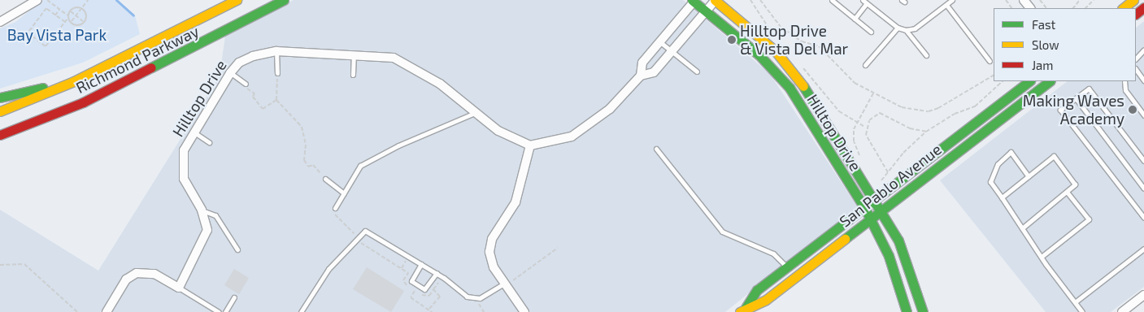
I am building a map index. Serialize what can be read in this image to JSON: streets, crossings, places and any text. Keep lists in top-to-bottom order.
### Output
{
  "streets": {
    "main road": ["Richmond Parkway", "Hilltop Drive", "San Pablo Avenue"]
  },
  "crossings": [
    ["Hilltop Drive", "San Pablo Avenue"]
  ],
  "parks": ["Bay Vista Park"],
  "places": ["Hilltop Drive & Vista Del Mar", "Making Waves Academy"],
  "legend": ["Fast", "Slow", "Jam"]
}
